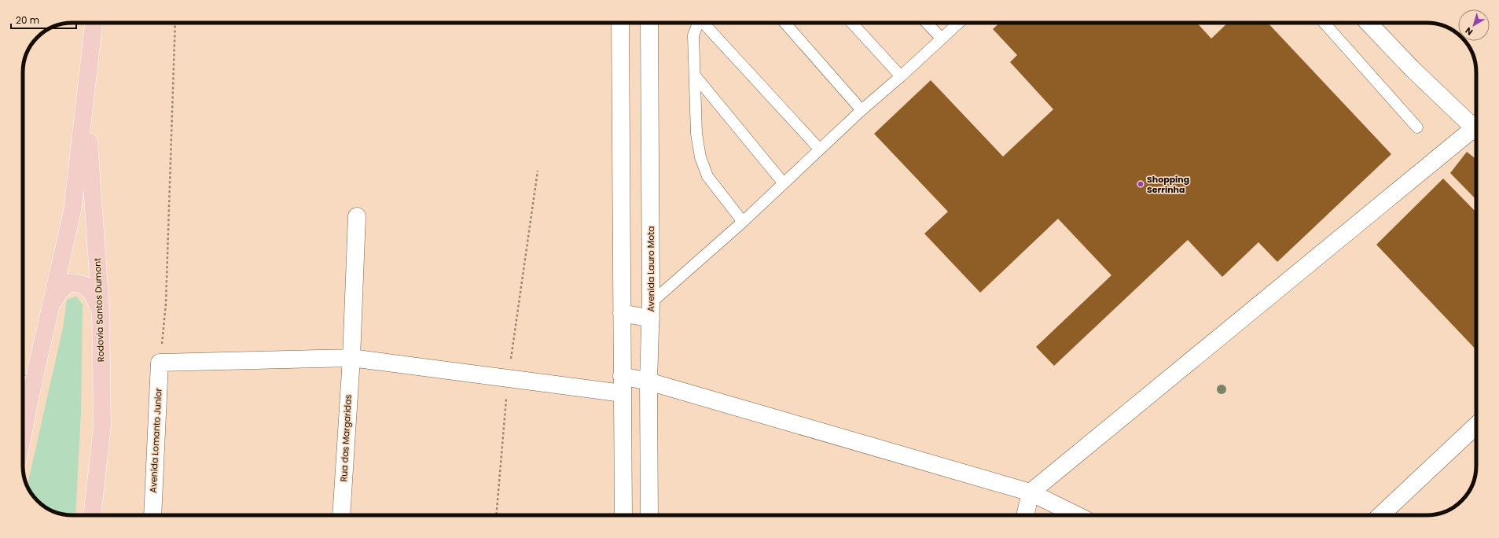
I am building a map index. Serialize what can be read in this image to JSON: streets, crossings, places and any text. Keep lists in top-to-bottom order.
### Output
{
  "streets": {
    "highway": ["Rodovia Santos Dumont"],
    "street": ["Avenida Lauro Mota", "Rua das Margaridas", "Avenida Lomanto Junior"]
  },
  "places": ["Shopping Serrinha"],
  "scale_bar": "20 m",
  "north": "bottom left"
}
